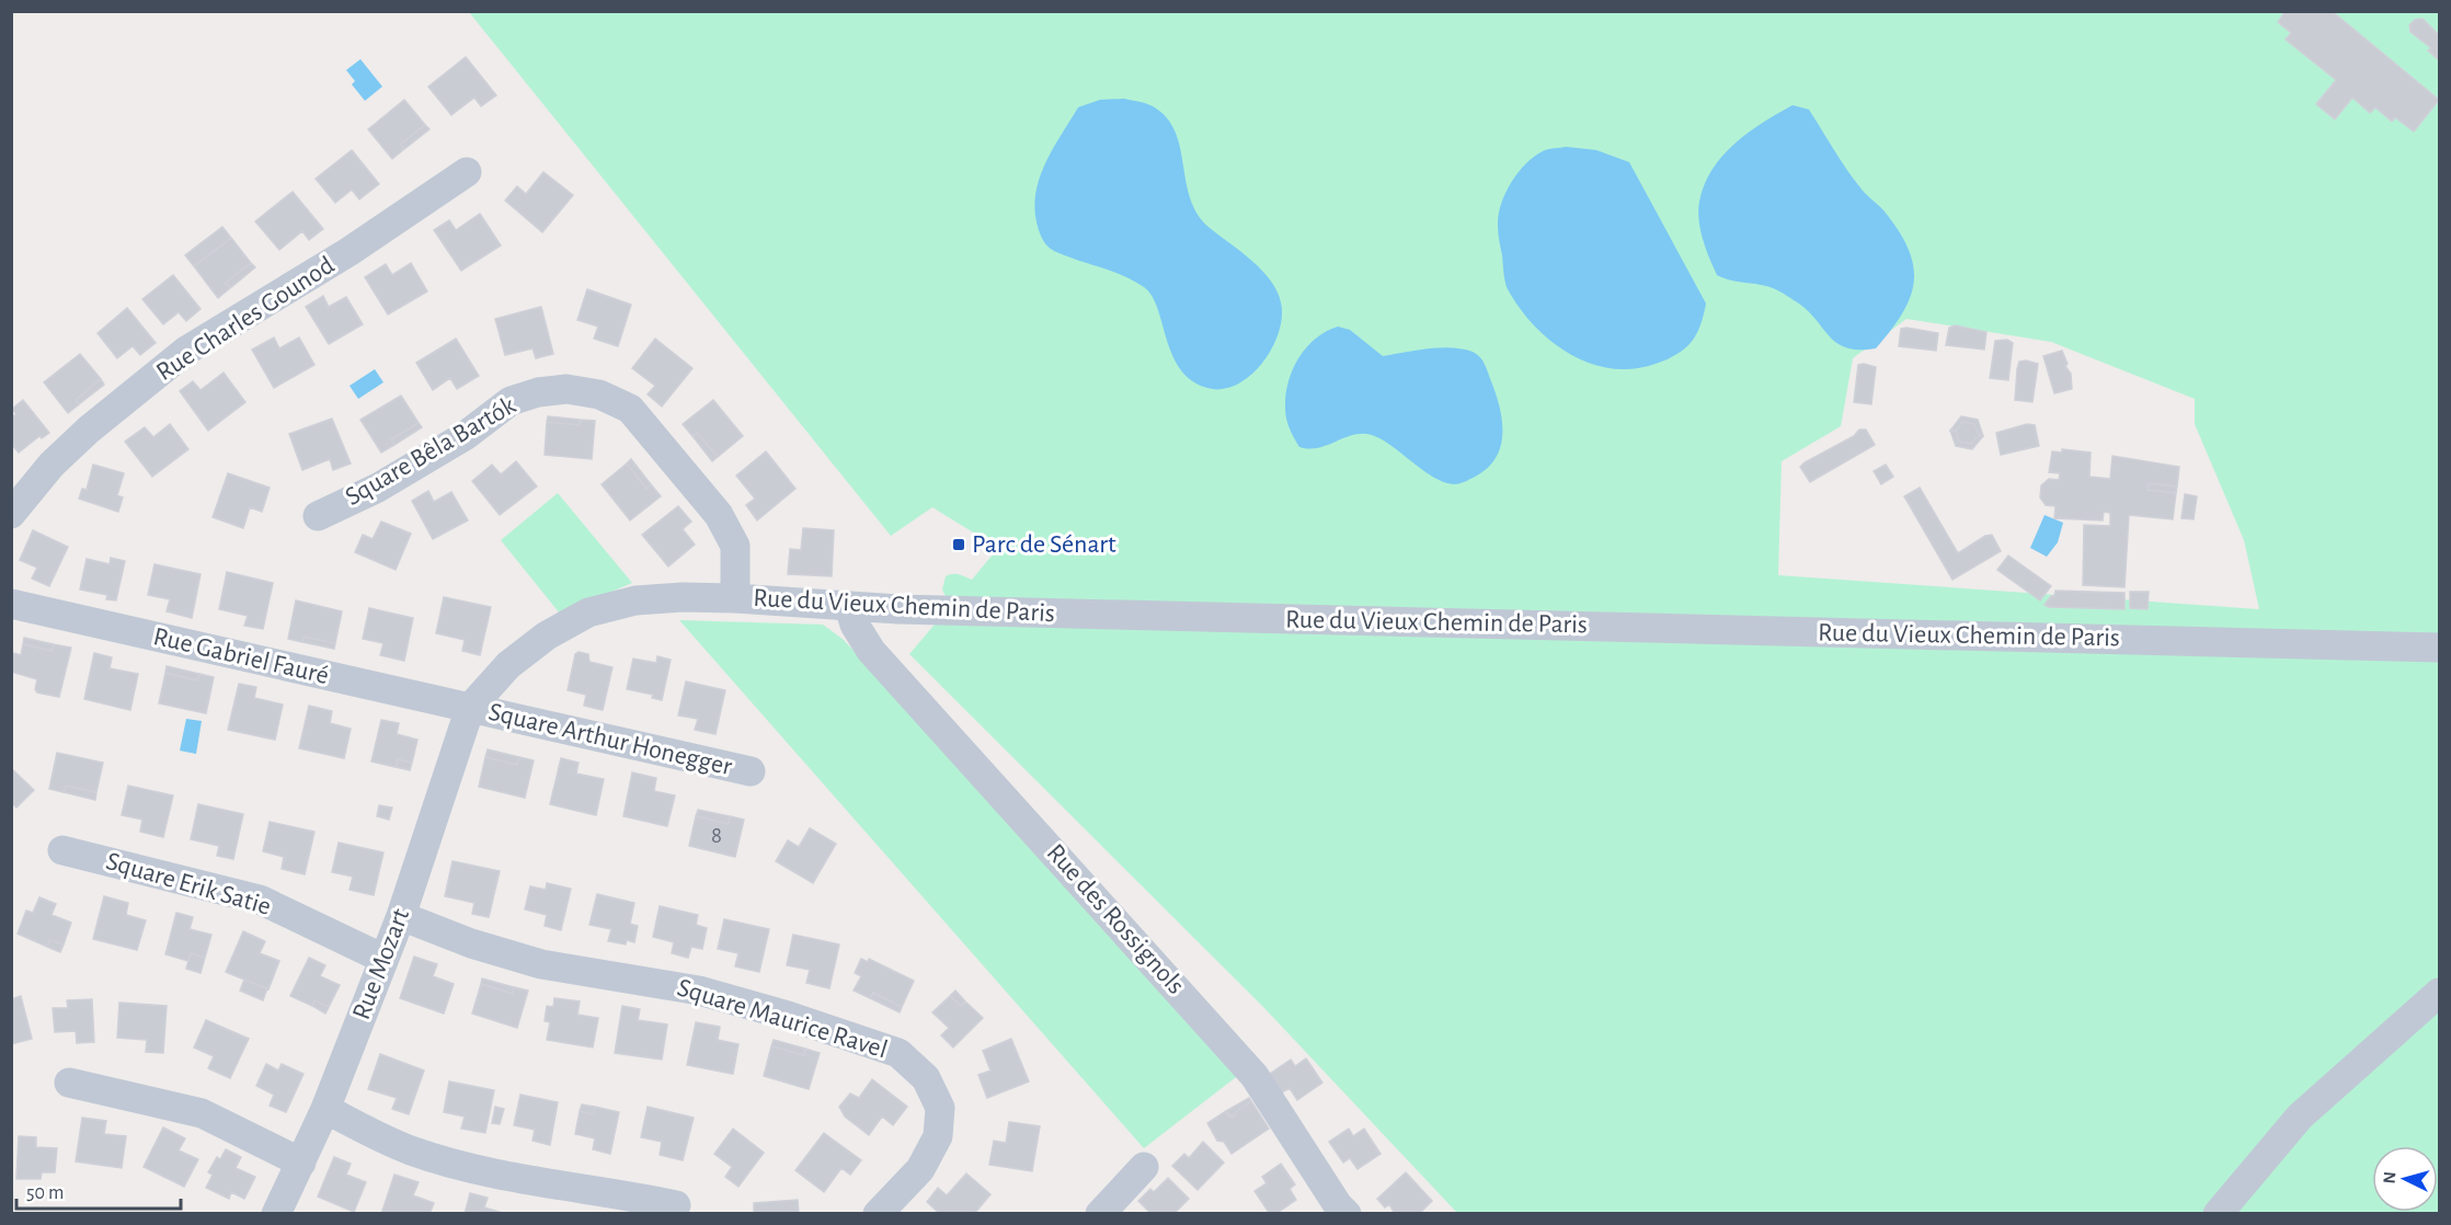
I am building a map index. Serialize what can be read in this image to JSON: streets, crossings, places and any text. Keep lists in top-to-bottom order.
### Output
{
  "streets": {
    "street": [
      "Rue Charles Gounod",
      "Square Bêla Bartók",
      "Rue du Vieux Chemin de Paris",
      "Rue Gabriel Fauré",
      "Square Arthur Honegger",
      "Square Erik Satie",
      "Rue des Rossignols",
      "Rue Mozart",
      "Square Maurice Ravel"
    ]
  },
  "crossings": [
    ["Square Bêla Bartók", "Rue du Vieux Chemin de Paris"],
    ["Rue du Vieux Chemin de Paris", "Rue Gabriel Fauré"],
    ["Rue du Vieux Chemin de Paris", "Square Arthur Honegger"],
    ["Rue du Vieux Chemin de Paris", "Rue des Rossignols"],
    ["Rue du Vieux Chemin de Paris", "Rue Mozart"],
    ["Rue Gabriel Fauré", "Square Arthur Honegger"],
    ["Rue Gabriel Fauré", "Rue Mozart"],
    ["Square Arthur Honegger", "Rue Mozart"],
    ["Square Erik Satie", "Rue Mozart"],
    ["Rue Mozart", "Square Maurice Ravel"]
  ],
  "places": {
    "transit": ["Parc de Sénart"]
  },
  "house_numbers": ["8"],
  "scale_bar": "50 m",
  "north": "left"
}
